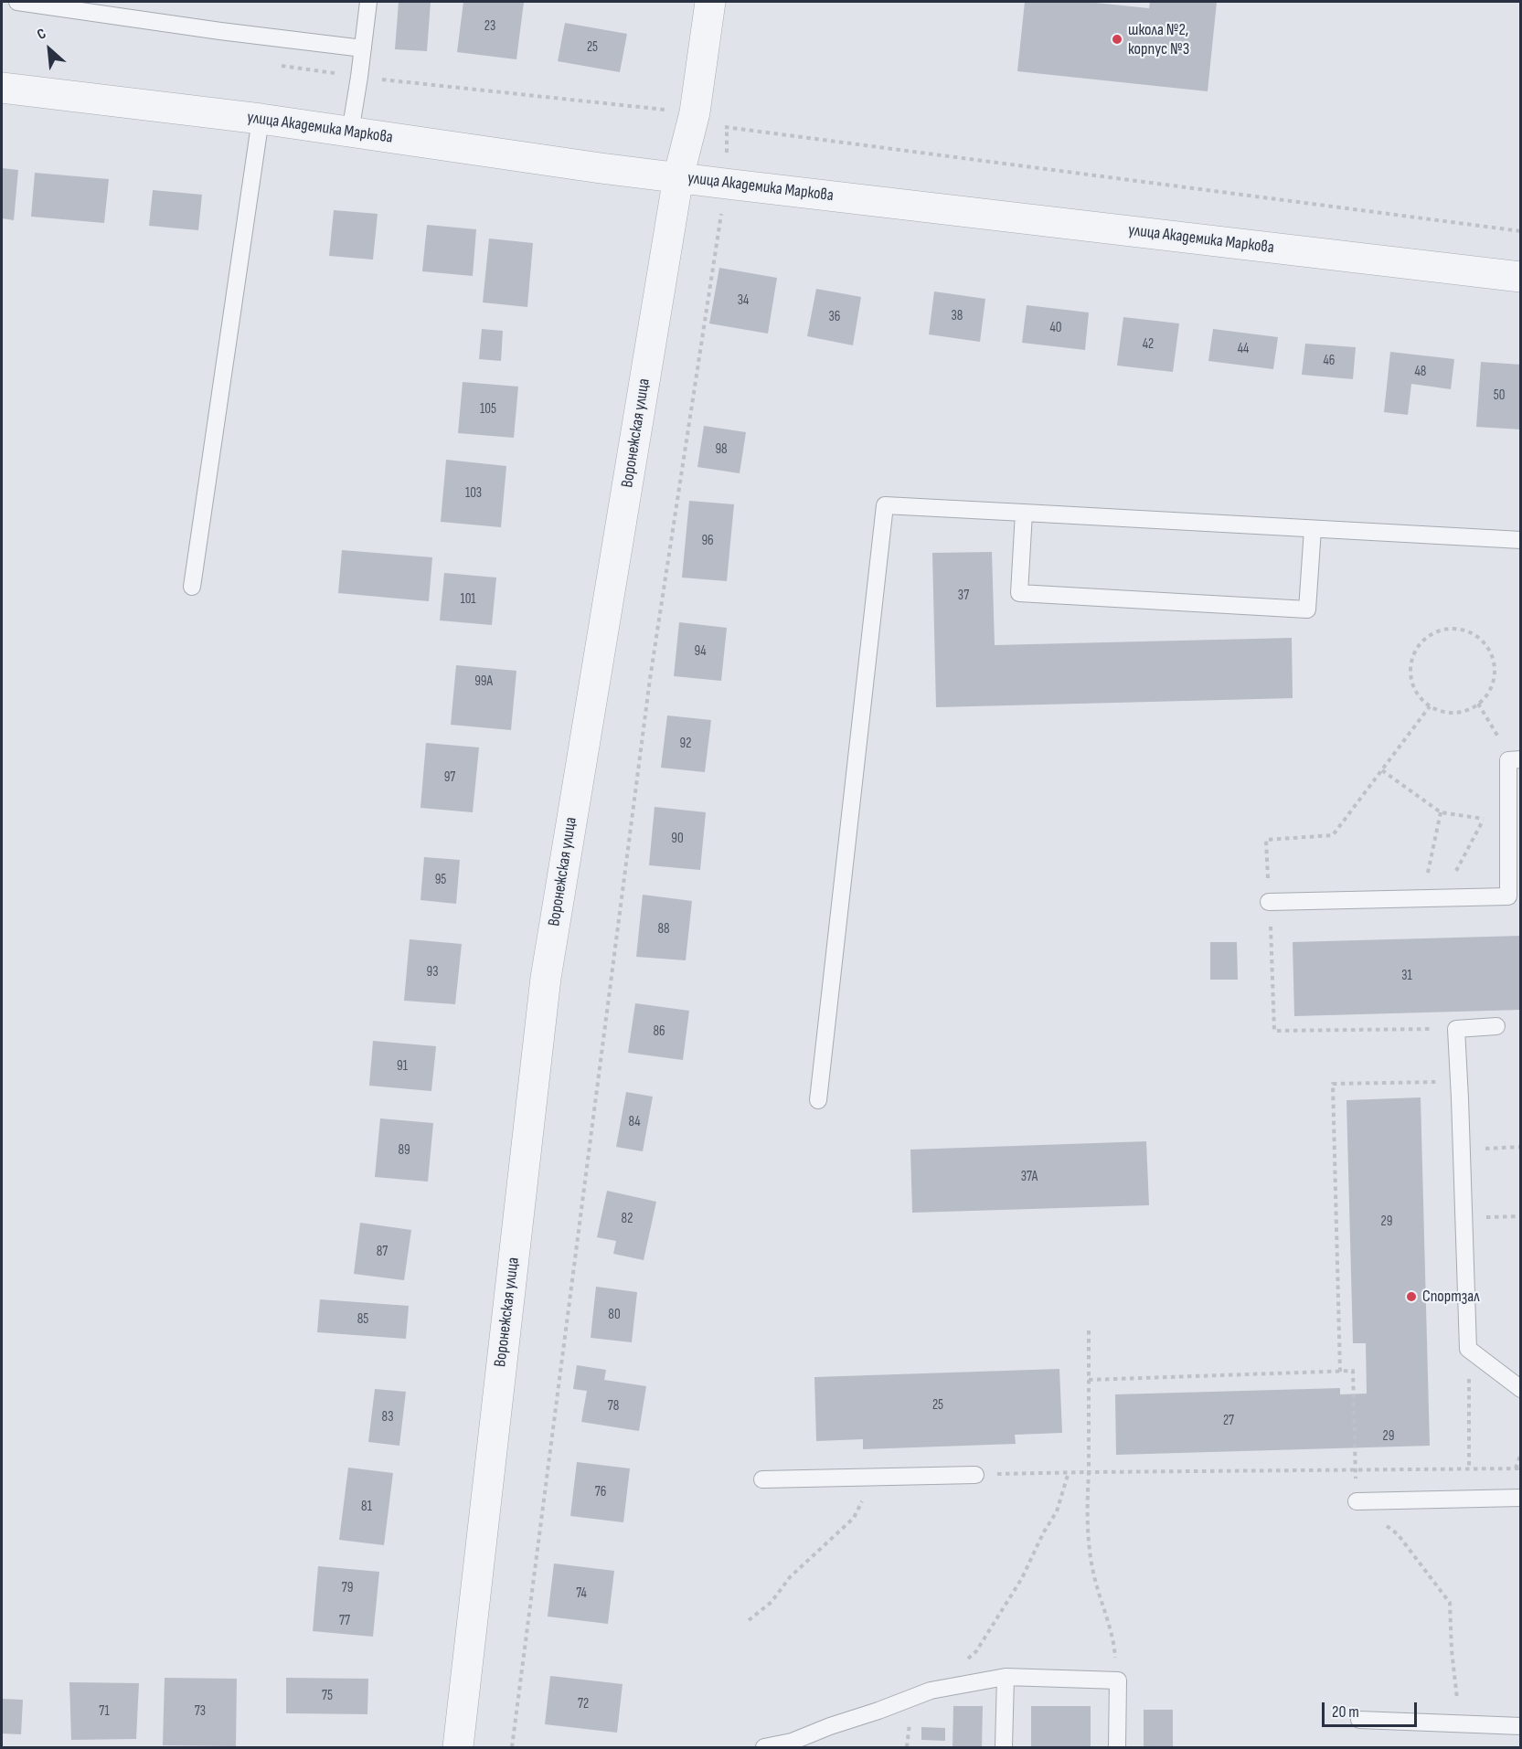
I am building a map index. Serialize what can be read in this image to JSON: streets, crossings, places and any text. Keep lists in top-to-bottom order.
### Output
{
  "streets": {
    "street": ["улица Академика Маркова", "Воронежская улица"]
  },
  "crossings": [
    ["улица Академика Маркова", "Воронежская улица"]
  ],
  "places": ["школа №2, корпус №3", "Спортзал"],
  "house_numbers": [
    "23",
    "25",
    "34",
    "38",
    "36",
    "40",
    "42",
    "44",
    "46",
    "48",
    "50",
    "105",
    "98",
    "103",
    "96",
    "37",
    "101",
    "94",
    "99А",
    "92",
    "97",
    "90",
    "95",
    "88",
    "93",
    "31",
    "86",
    "91",
    "84",
    "89",
    "37А",
    "82",
    "29",
    "87",
    "80",
    "85",
    "25",
    "78",
    "83",
    "27",
    "29",
    "76",
    "81",
    "79",
    "74",
    "77",
    "75",
    "72",
    "71",
    "73"
  ],
  "scale_bar": "20 m",
  "north": "top left"
}
